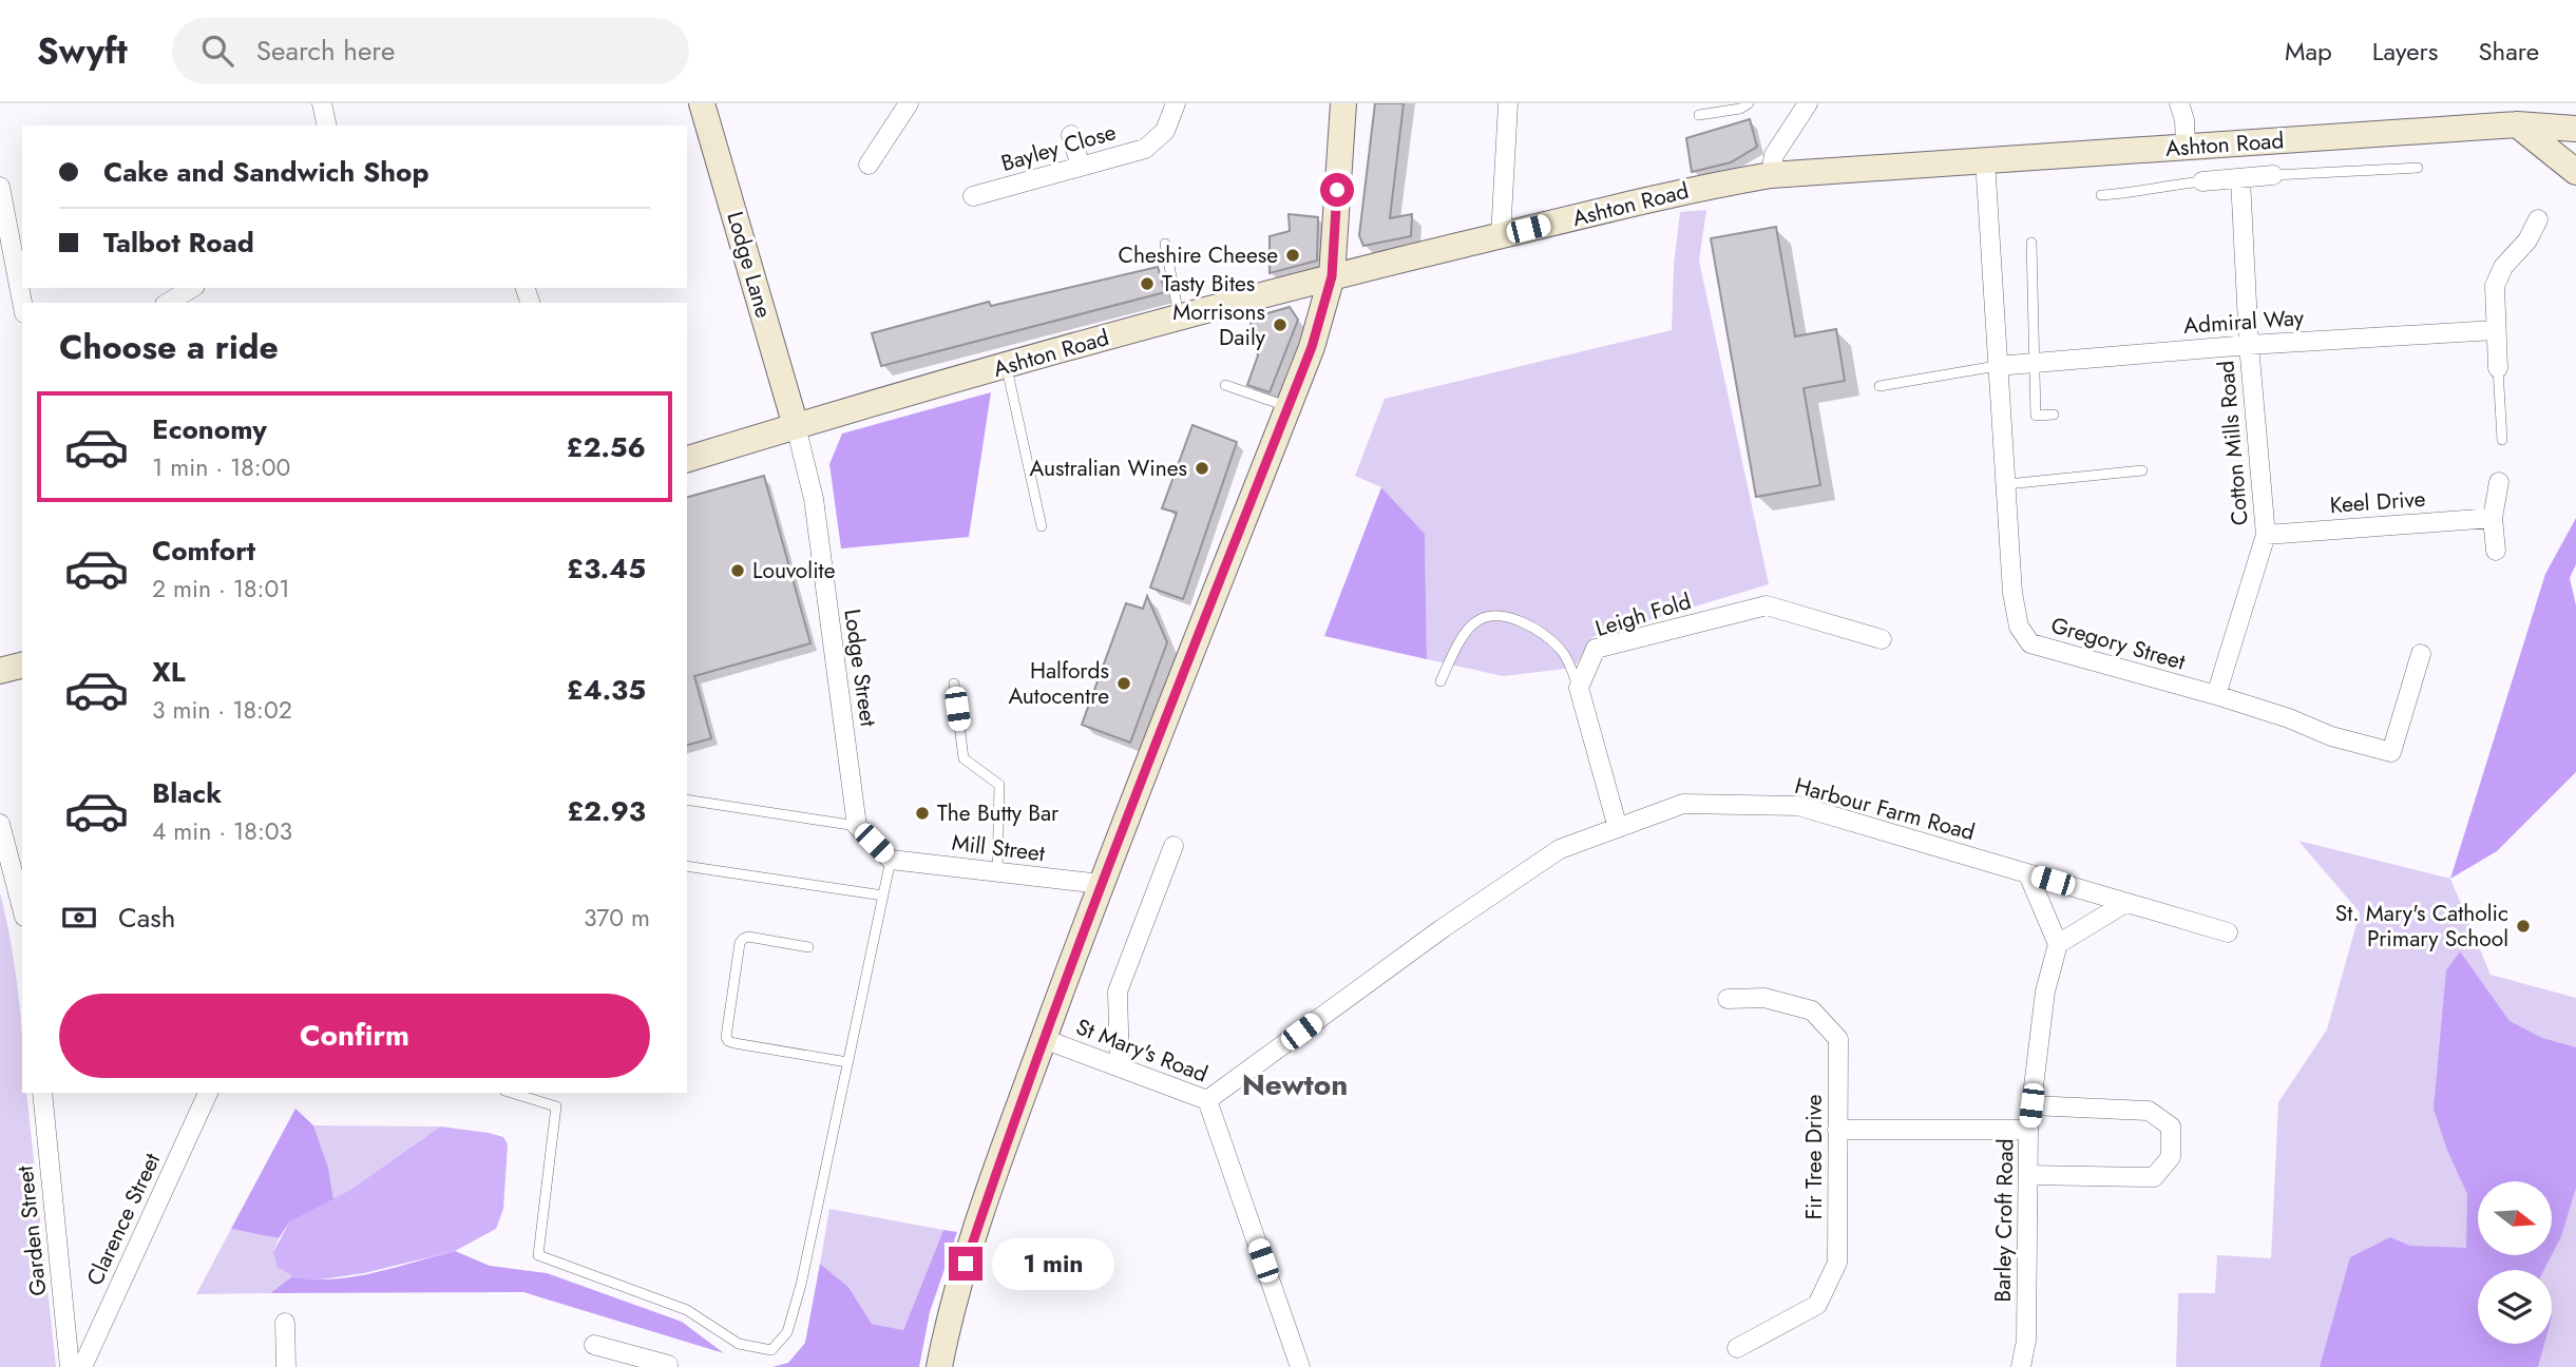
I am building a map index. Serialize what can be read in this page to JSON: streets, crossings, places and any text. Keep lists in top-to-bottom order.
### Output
{
  "streets": {
    "street": [
      "Ashton Road",
      "Bayley Close",
      "Lodge Lane",
      "Admiral Way",
      "Cotton Mills Road",
      "Keel Drive",
      "Leigh Fold",
      "Gregory Street",
      "Lodge Street",
      "Harbour Farm Road",
      "Mill Street",
      "St Mary's Road",
      "Fir Tree Drive",
      "Clarence Street",
      "Barley Croft Road",
      "Garden Street"
    ]
  },
  "crossings": [
    ["Ashton Road", "Lodge Lane"],
    ["Ashton Road", "Gregory Street"],
    ["Ashton Road", "Lodge Street"],
    ["Lodge Lane", "Lodge Street"],
    ["Admiral Way", "Cotton Mills Road"],
    ["Admiral Way", "Gregory Street"],
    ["Cotton Mills Road", "Keel Drive"],
    ["Cotton Mills Road", "Gregory Street"],
    ["Harbour Farm Road", "St Mary's Road"]
  ],
  "districts": ["Newton"],
  "places": [
    "Cheshire Cheese",
    "Tasty Bites",
    "Morrisons Daily",
    "Australian Wines",
    "Louvolite",
    "Halfords Autocentre",
    "The Butty Bar",
    "St. Mary's Catholic Primary School"
  ],
  "north": "right",
  "page": {
    "header": "Swyft",
    "search": "Search here",
    "nav": ["Map", "Layers", "Share"],
    "banner": ["Cake and Sandwich Shop", "Talbot Road"],
    "heading": "Choose a ride",
    "list": [
      {
        "name": "Economy",
        "note": "1 min · 18:00",
        "value": "£2.56"
      },
      {
        "name": "Comfort",
        "note": "2 min · 18:01",
        "value": "£3.45"
      },
      {
        "name": "XL",
        "note": "3 min · 18:02",
        "value": "£4.35"
      },
      {
        "name": "Black",
        "note": "4 min · 18:03",
        "value": "£2.93"
      }
    ],
    "pay": ["Cash", "370 m"],
    "buttons": "Confirm",
    "bubble": "1 min"
  }
}
